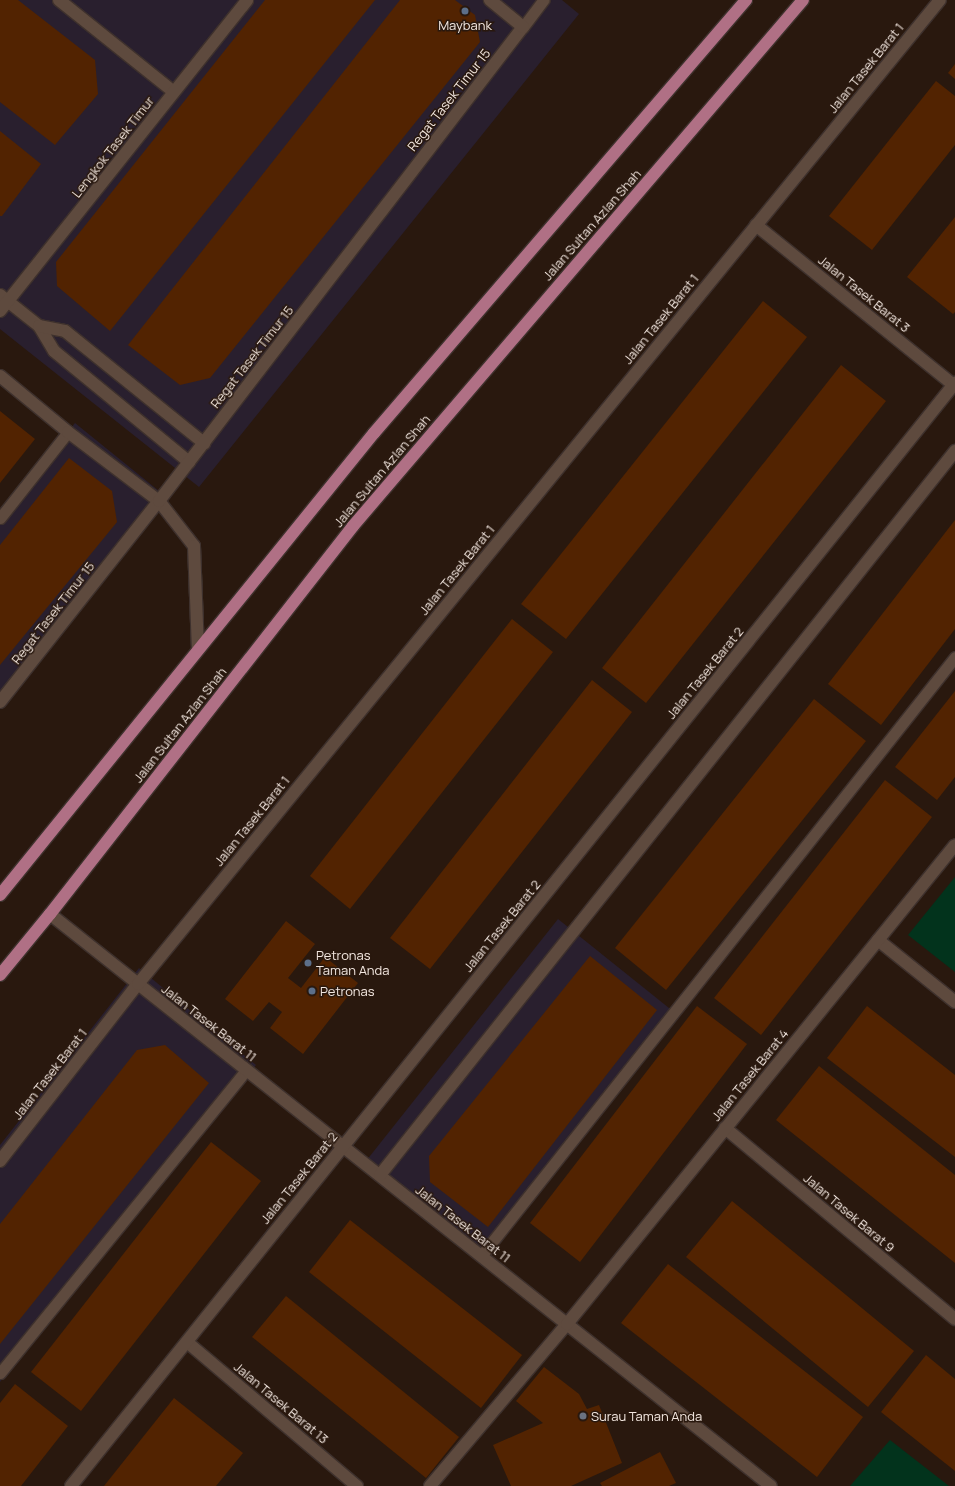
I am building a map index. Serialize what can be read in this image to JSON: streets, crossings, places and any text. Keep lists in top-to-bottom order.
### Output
{
  "streets": {
    "main road": ["Jalan Sultan Azlan Shah"],
    "street": [
      "Jalan Tasek Barat 1",
      "Regat Tasek Timur 15",
      "Lengkok Tasek Timur",
      "Jalan Tasek Barat 3",
      "Jalan Tasek Barat 2",
      "Jalan Tasek Barat 11",
      "Jalan Tasek Barat 4",
      "Jalan Tasek Barat 9",
      "Jalan Tasek Barat 13"
    ]
  },
  "crossings": [
    ["Jalan Tasek Barat 1", "Jalan Tasek Barat 3"],
    ["Jalan Tasek Barat 1", "Jalan Tasek Barat 11"],
    ["Jalan Sultan Azlan Shah", "Jalan Tasek Barat 11"],
    ["Jalan Tasek Barat 3", "Jalan Tasek Barat 2"],
    ["Jalan Tasek Barat 2", "Jalan Tasek Barat 11"],
    ["Jalan Tasek Barat 2", "Jalan Tasek Barat 13"],
    ["Jalan Tasek Barat 11", "Jalan Tasek Barat 4"],
    ["Jalan Tasek Barat 4", "Jalan Tasek Barat 9"]
  ],
  "places": [
    "Maybank",
    "Petronas Taman Anda",
    "Petronas",
    "Surau Taman Anda"
  ]
}
